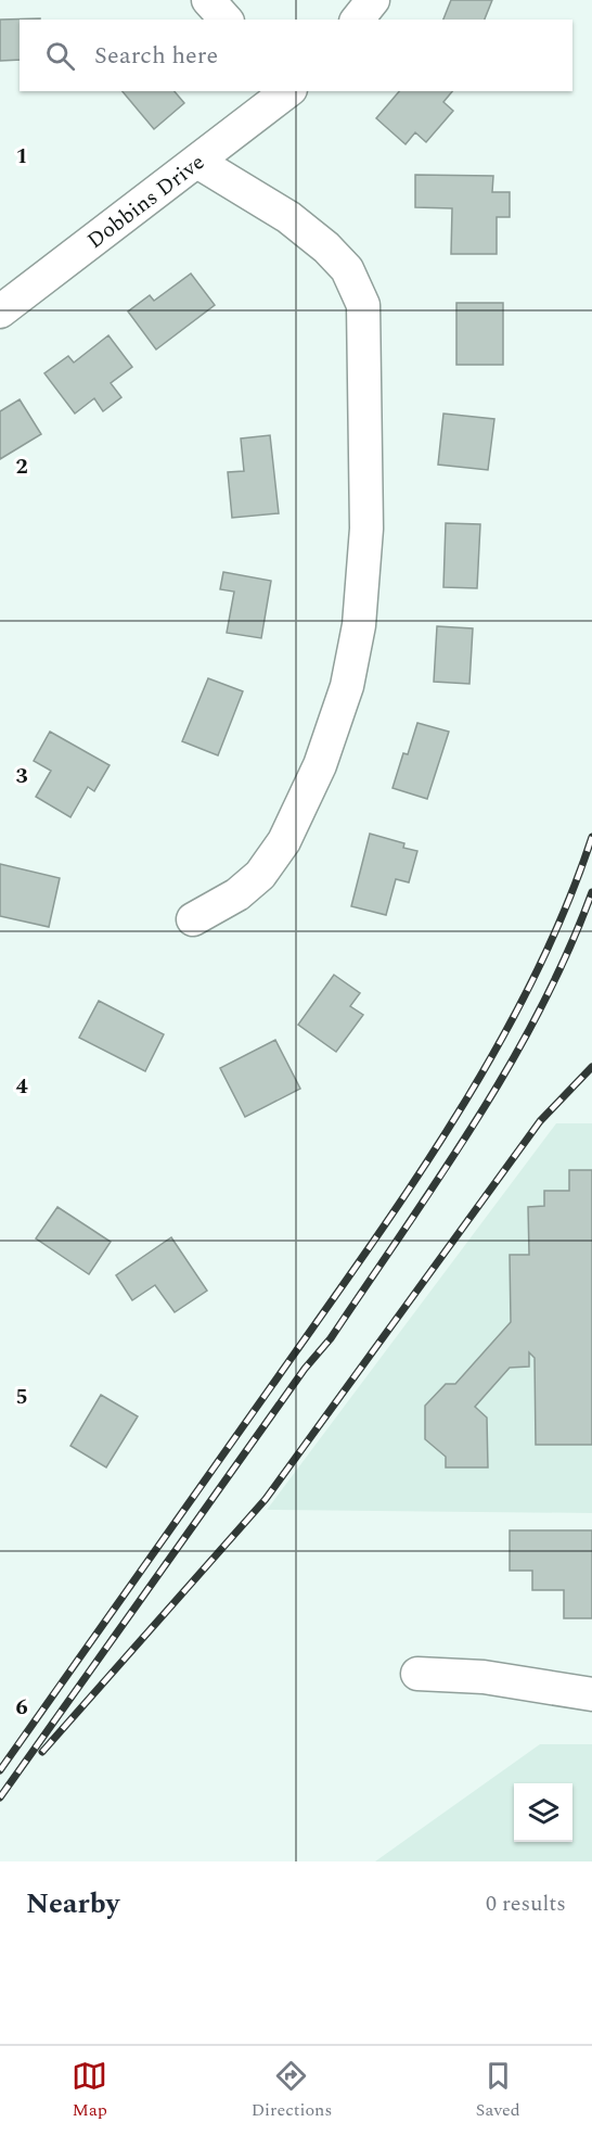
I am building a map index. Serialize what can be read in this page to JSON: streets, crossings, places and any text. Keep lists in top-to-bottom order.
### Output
{
  "streets": {
    "street": ["Dobbins Drive"]
  },
  "page": {
    "search": "Search here",
    "heading": ["Nearby", "0 results"],
    "nav": ["Map", "Directions", "Saved"]
  },
  "grid": {
    "rows": [
      "1",
      "2",
      "3",
      "4",
      "5",
      "6"
    ]
  }
}
